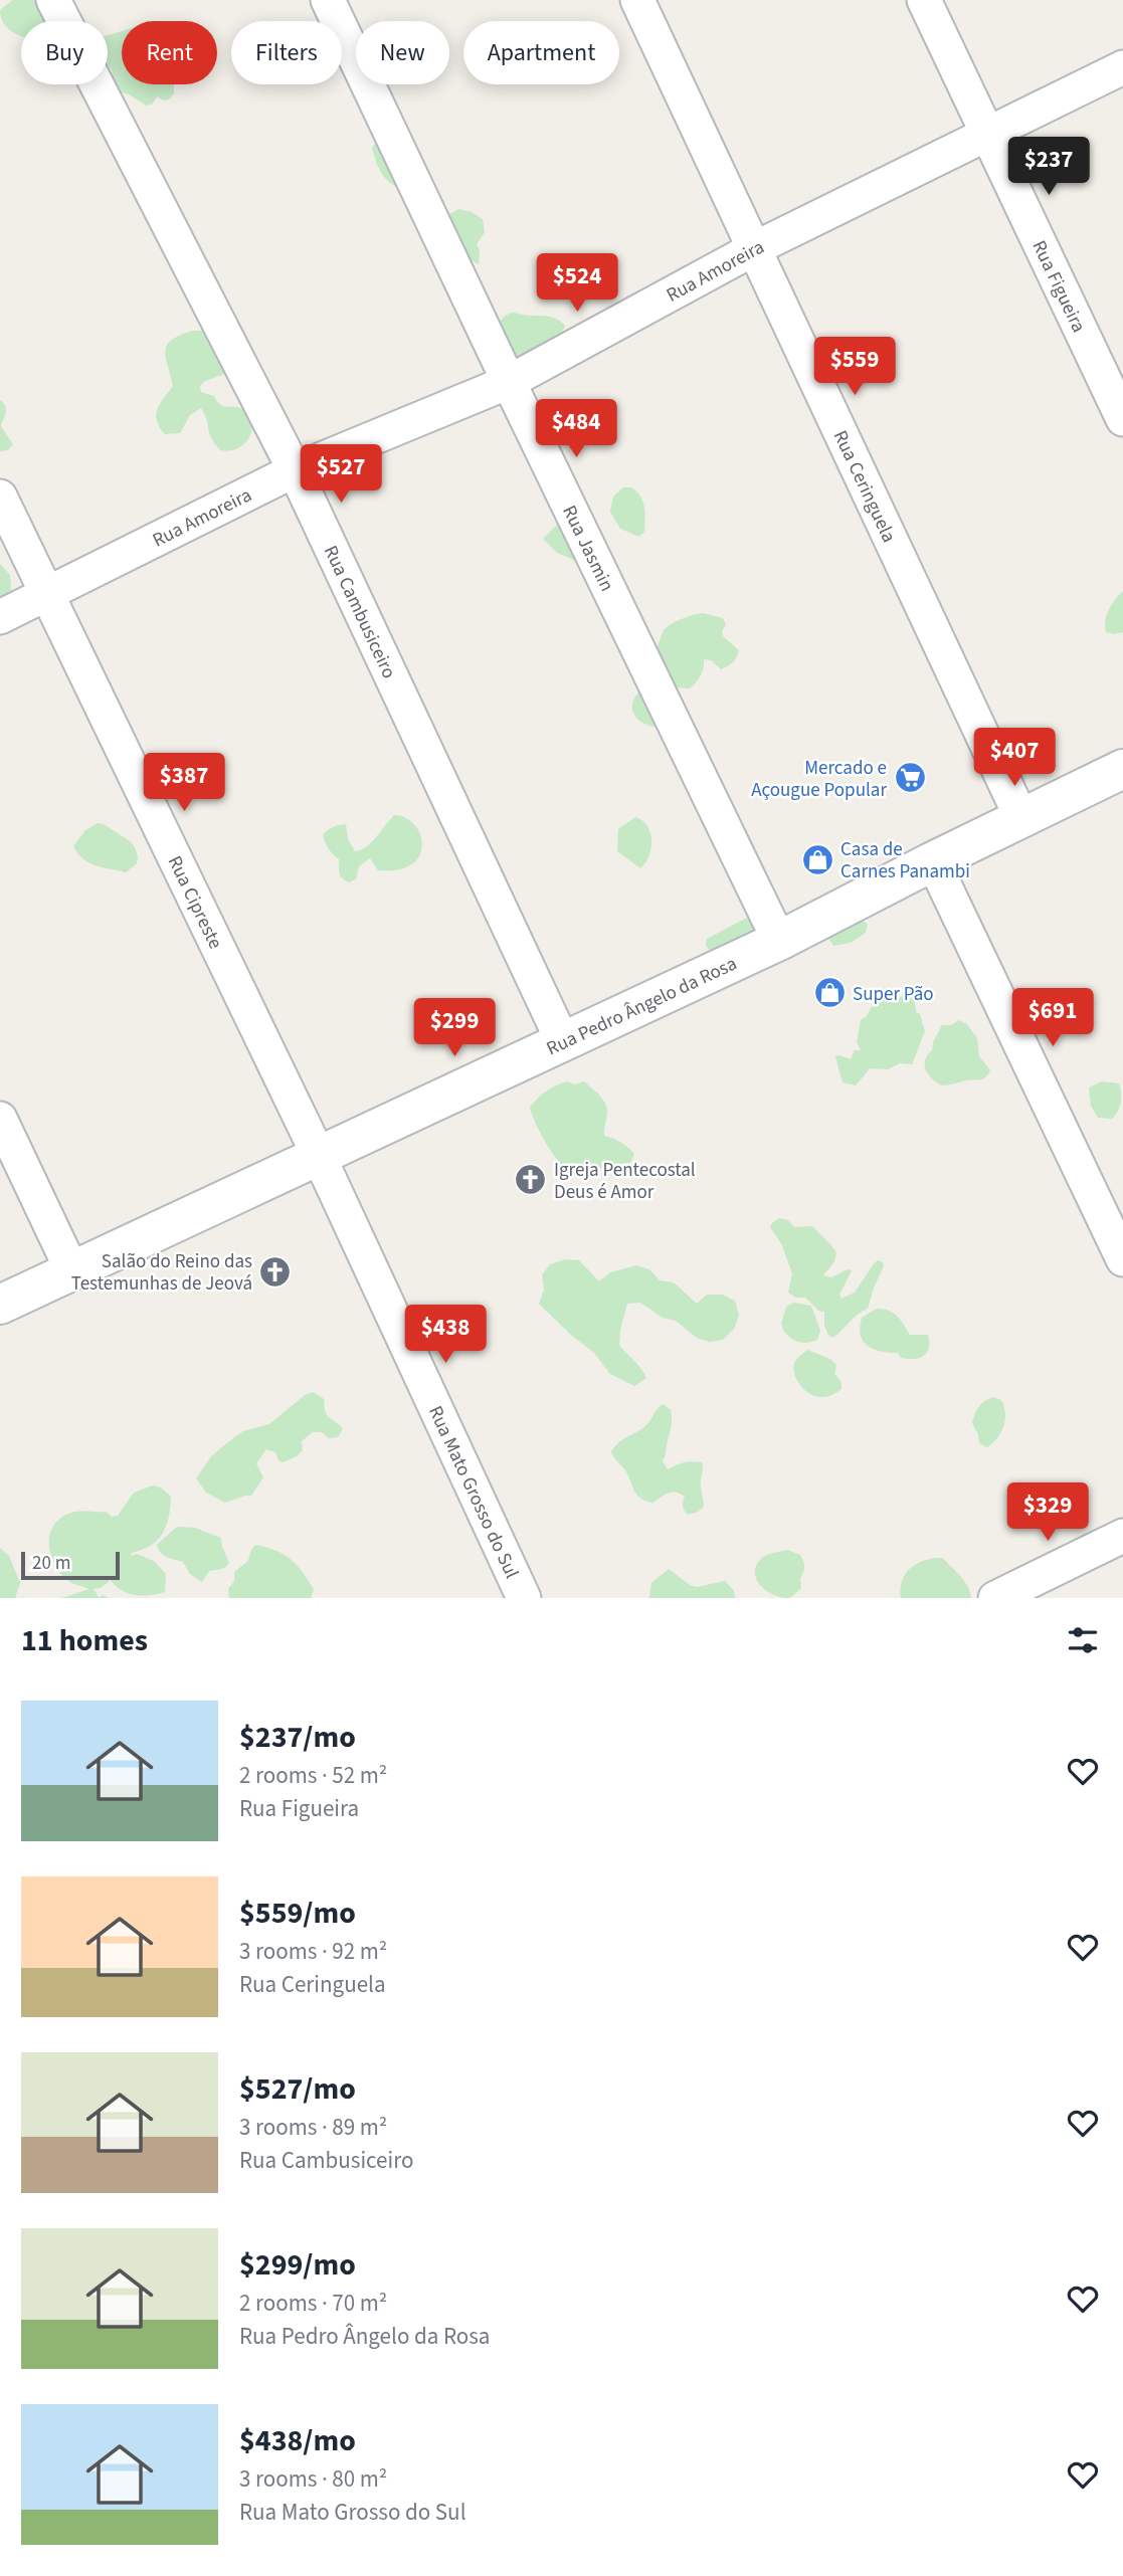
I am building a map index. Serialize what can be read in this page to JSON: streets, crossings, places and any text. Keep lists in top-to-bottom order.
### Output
{
  "streets": {
    "main road": ["Rua Pedro Ângelo da Rosa"],
    "street": [
      "Rua Amoreira",
      "Rua Figueira",
      "Rua Ceringuela",
      "Rua Jasmin",
      "Rua Cambusiceiro",
      "Rua Cipreste",
      "Rua Mato Grosso do Sul"
    ]
  },
  "crossings": [
    ["Rua Amoreira", "Rua Figueira"],
    ["Rua Amoreira", "Rua Ceringuela"],
    ["Rua Amoreira", "Rua Jasmin"],
    ["Rua Amoreira", "Rua Cambusiceiro"],
    ["Rua Amoreira", "Rua Cipreste"],
    ["Rua Ceringuela", "Rua Pedro Ângelo da Rosa"],
    ["Rua Jasmin", "Rua Pedro Ângelo da Rosa"],
    ["Rua Cambusiceiro", "Rua Pedro Ângelo da Rosa"],
    ["Rua Cipreste", "Rua Pedro Ângelo da Rosa"],
    ["Rua Cipreste", "Rua Mato Grosso do Sul"],
    ["Rua Pedro Ângelo da Rosa", "Rua Mato Grosso do Sul"]
  ],
  "places": {
    "supermarket": ["Mercado e Açougue Popular"],
    "shop": ["Casa de Carnes Panambi", "Super Pão"],
    "church": ["Igreja Pentecostal Deus é Amor", "Salão do Reino das Testemunhas de Jeová"]
  },
  "scale_bar": "20 m",
  "page": {
    "chip": [
      "Buy",
      "Rent",
      "Filters",
      "New",
      "Apartment"
    ],
    "price": [
      "$237",
      "$524",
      "$559",
      "$484",
      "$527",
      "$407",
      "$387",
      "$691",
      "$299",
      "$438",
      "$329"
    ],
    "scale": "20 m",
    "heading": "11 homes",
    "list": [
      {
        "name": "$237/mo",
        "note": "2 rooms · 52 m² · Rua Figueira"
      },
      {
        "name": "$559/mo",
        "note": "3 rooms · 92 m² · Rua Ceringuela"
      },
      {
        "name": "$527/mo",
        "note": "3 rooms · 89 m² · Rua Cambusiceiro"
      },
      {
        "name": "$299/mo",
        "note": "2 rooms · 70 m² · Rua Pedro Ângelo da Rosa"
      },
      {
        "name": "$438/mo",
        "note": "3 rooms · 80 m² · Rua Mato Grosso do Sul"
      }
    ]
  }
}
